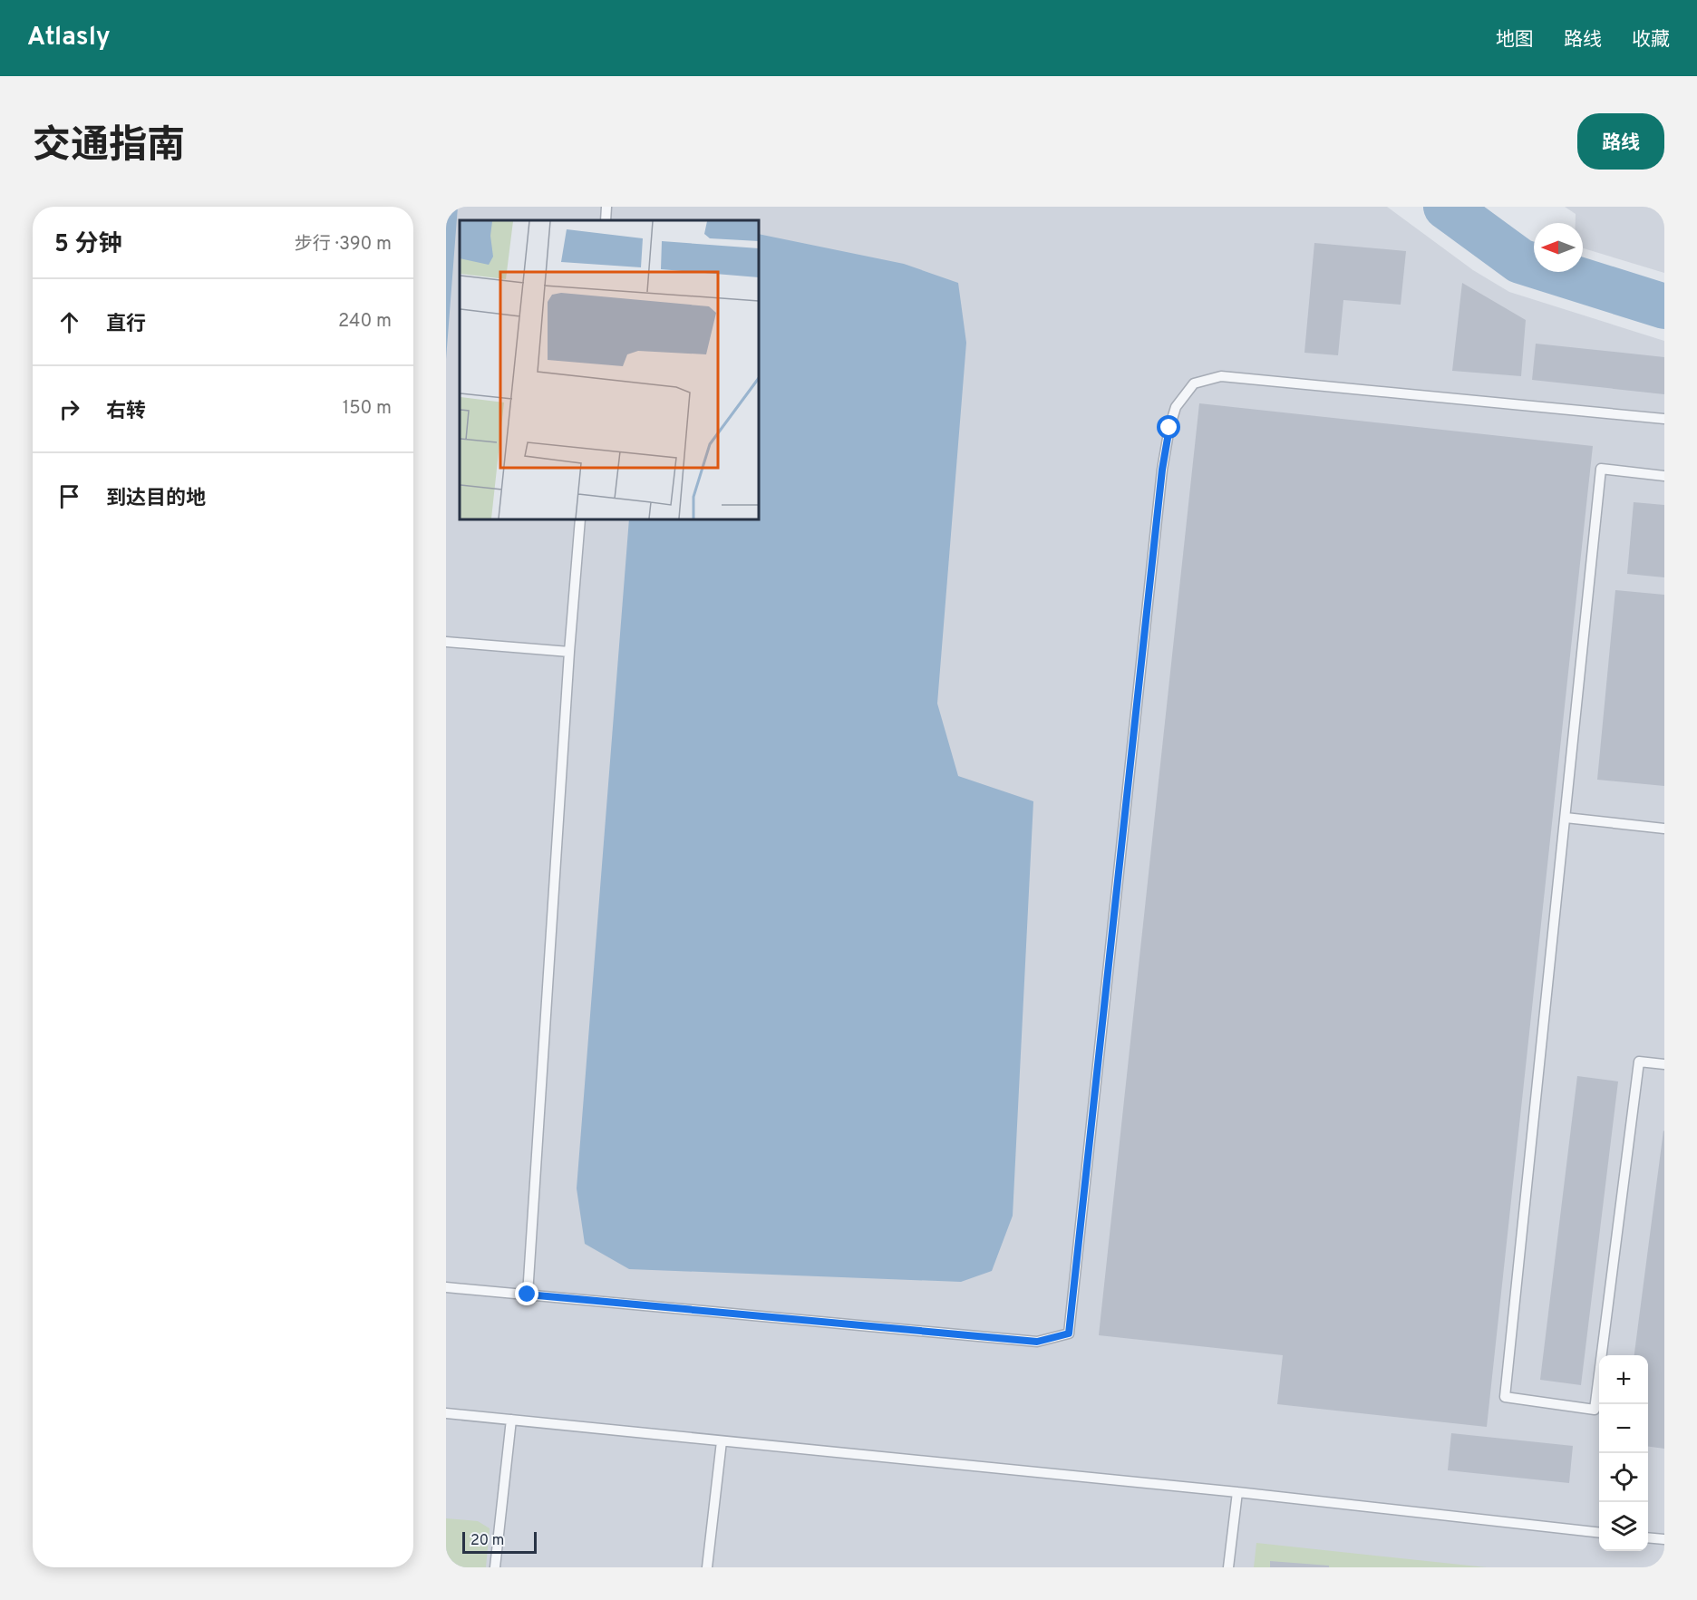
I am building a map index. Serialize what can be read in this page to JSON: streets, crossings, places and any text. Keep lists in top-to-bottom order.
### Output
{
  "scale_bar": "20 m",
  "north": "left",
  "page": {
    "header": "Atlasly",
    "nav": ["地图", "路线", "收藏"],
    "title": "交通指南",
    "buttons": "路线",
    "heading": ["5 分钟", "步行 · 390 m"],
    "list": [
      ["直行", "240 m"],
      ["右转", "150 m"],
      "到达目的地"
    ],
    "map_buttons": ["+", "−"],
    "scale": "20 m"
  }
}
